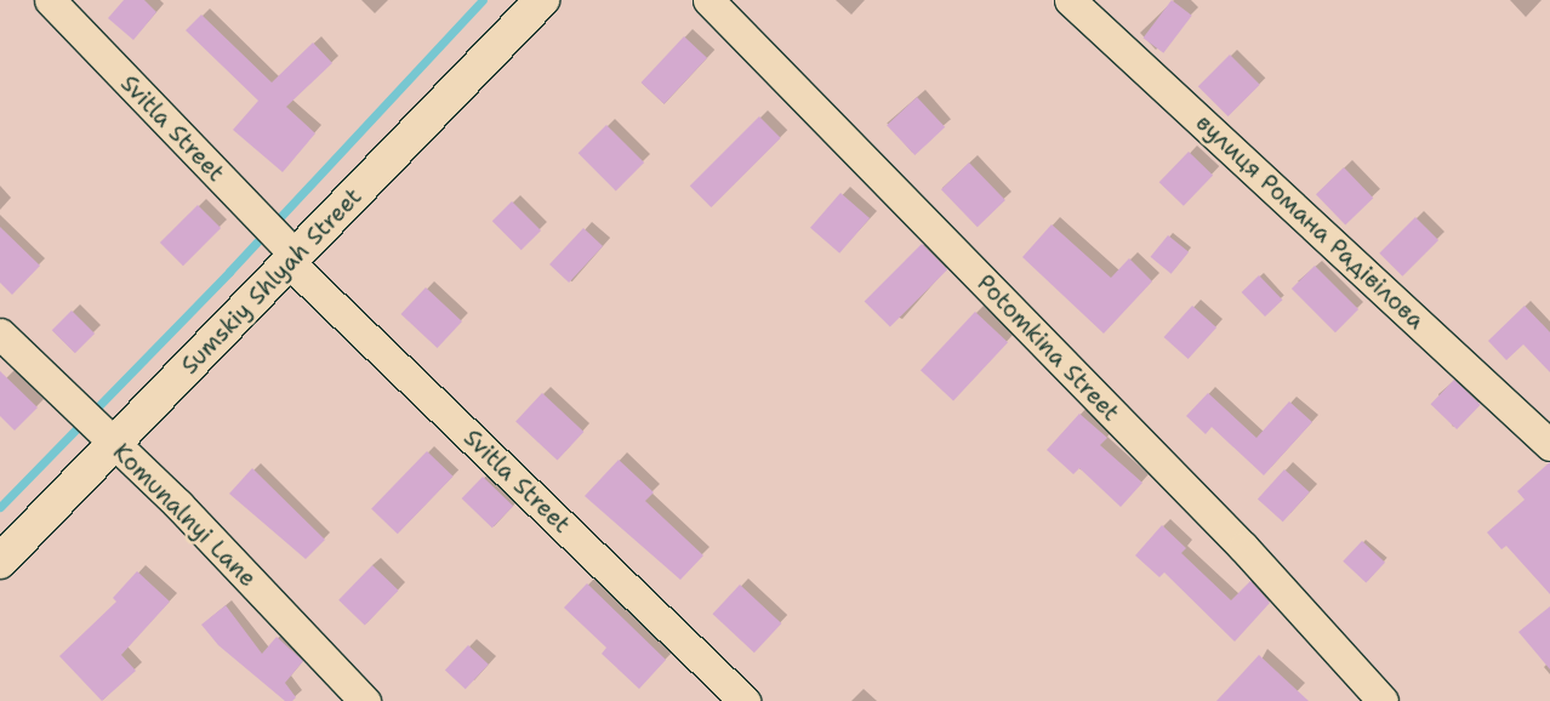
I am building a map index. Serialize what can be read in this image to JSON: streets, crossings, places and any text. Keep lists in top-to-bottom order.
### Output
{
  "streets": {
    "main road": ["Sumskiy Shlyah Street"],
    "street": [
      "Svitla Street",
      "вулиця Романа Радівілова",
      "Potomkina Street",
      "Komunalnyi Lane"
    ]
  },
  "crossings": [
    ["Svitla Street", "Sumskiy Shlyah Street"],
    ["Sumskiy Shlyah Street", "Komunalnyi Lane"]
  ]
}
